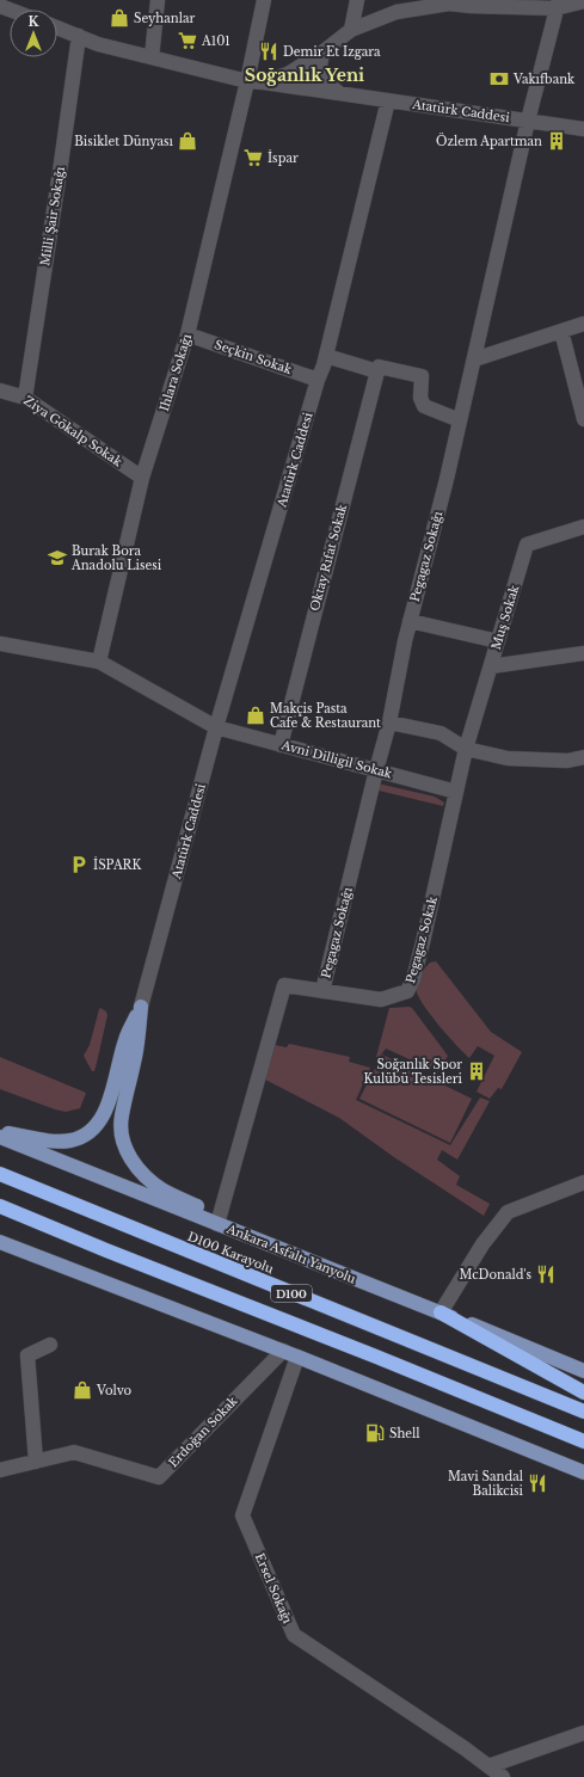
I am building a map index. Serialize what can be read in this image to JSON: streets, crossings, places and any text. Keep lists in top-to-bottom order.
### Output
{
  "streets": {
    "highway": ["D100 Karayolu", "D100"],
    "main road": ["Ankara Asfaltı Yanyolu"],
    "street": [
      "Atatürk Caddesi",
      "Milli Şair Sokağı",
      "Seçkin Sokak",
      "Ihlara Sokağı",
      "Ziya Gökalp Sokak",
      "Pegagaz Sokağı",
      "Oktay Rıfat Sokak",
      "Muş Sokak",
      "Avni Dilligil Sokak",
      "Pegagaz Sokak",
      "Erdoğan Sokak",
      "Ersel Sokağı"
    ]
  },
  "crossings": [
    ["Atatürk Caddesi", "Seçkin Sokak"],
    ["Atatürk Caddesi", "Pegagaz Sokağı"],
    ["Atatürk Caddesi", "Avni Dilligil Sokak"],
    ["Milli Şair Sokağı", "Ziya Gökalp Sokak"],
    ["Seçkin Sokak", "Ihlara Sokağı"],
    ["Ihlara Sokağı", "Ziya Gökalp Sokak"],
    ["Ihlara Sokağı", "Avni Dilligil Sokak"],
    ["Pegagaz Sokağı", "Avni Dilligil Sokak"],
    ["Pegagaz Sokağı", "Pegagaz Sokak"],
    ["Oktay Rıfat Sokak", "Avni Dilligil Sokak"],
    ["Muş Sokak", "Pegagaz Sokak"],
    ["Avni Dilligil Sokak", "Pegagaz Sokak"],
    ["Pegagaz Sokak", "Ankara Asfaltı Yanyolu"]
  ],
  "districts": ["Soğanlık Yeni"],
  "places": {
    "shop": [
      "Seyhanlar",
      "Bisiklet Dünyası",
      "Makçis Pasta Cafe & Restaurant",
      "Volvo"
    ],
    "supermarket": ["A101", "İspar"],
    "restaurant": ["Demir Et Izgara", "McDonald's", "Mavi Sandal Balikcisi"],
    "bank": ["Vakıfbank"],
    "building": ["Özlem Apartman", "Soğanlık Spor Kulübü Tesisleri"],
    "school or university": ["Burak Bora Anadolu Lisesi"],
    "parking": ["İSPARK"],
    "fuel station": ["Shell"]
  },
  "north": "top"
}
